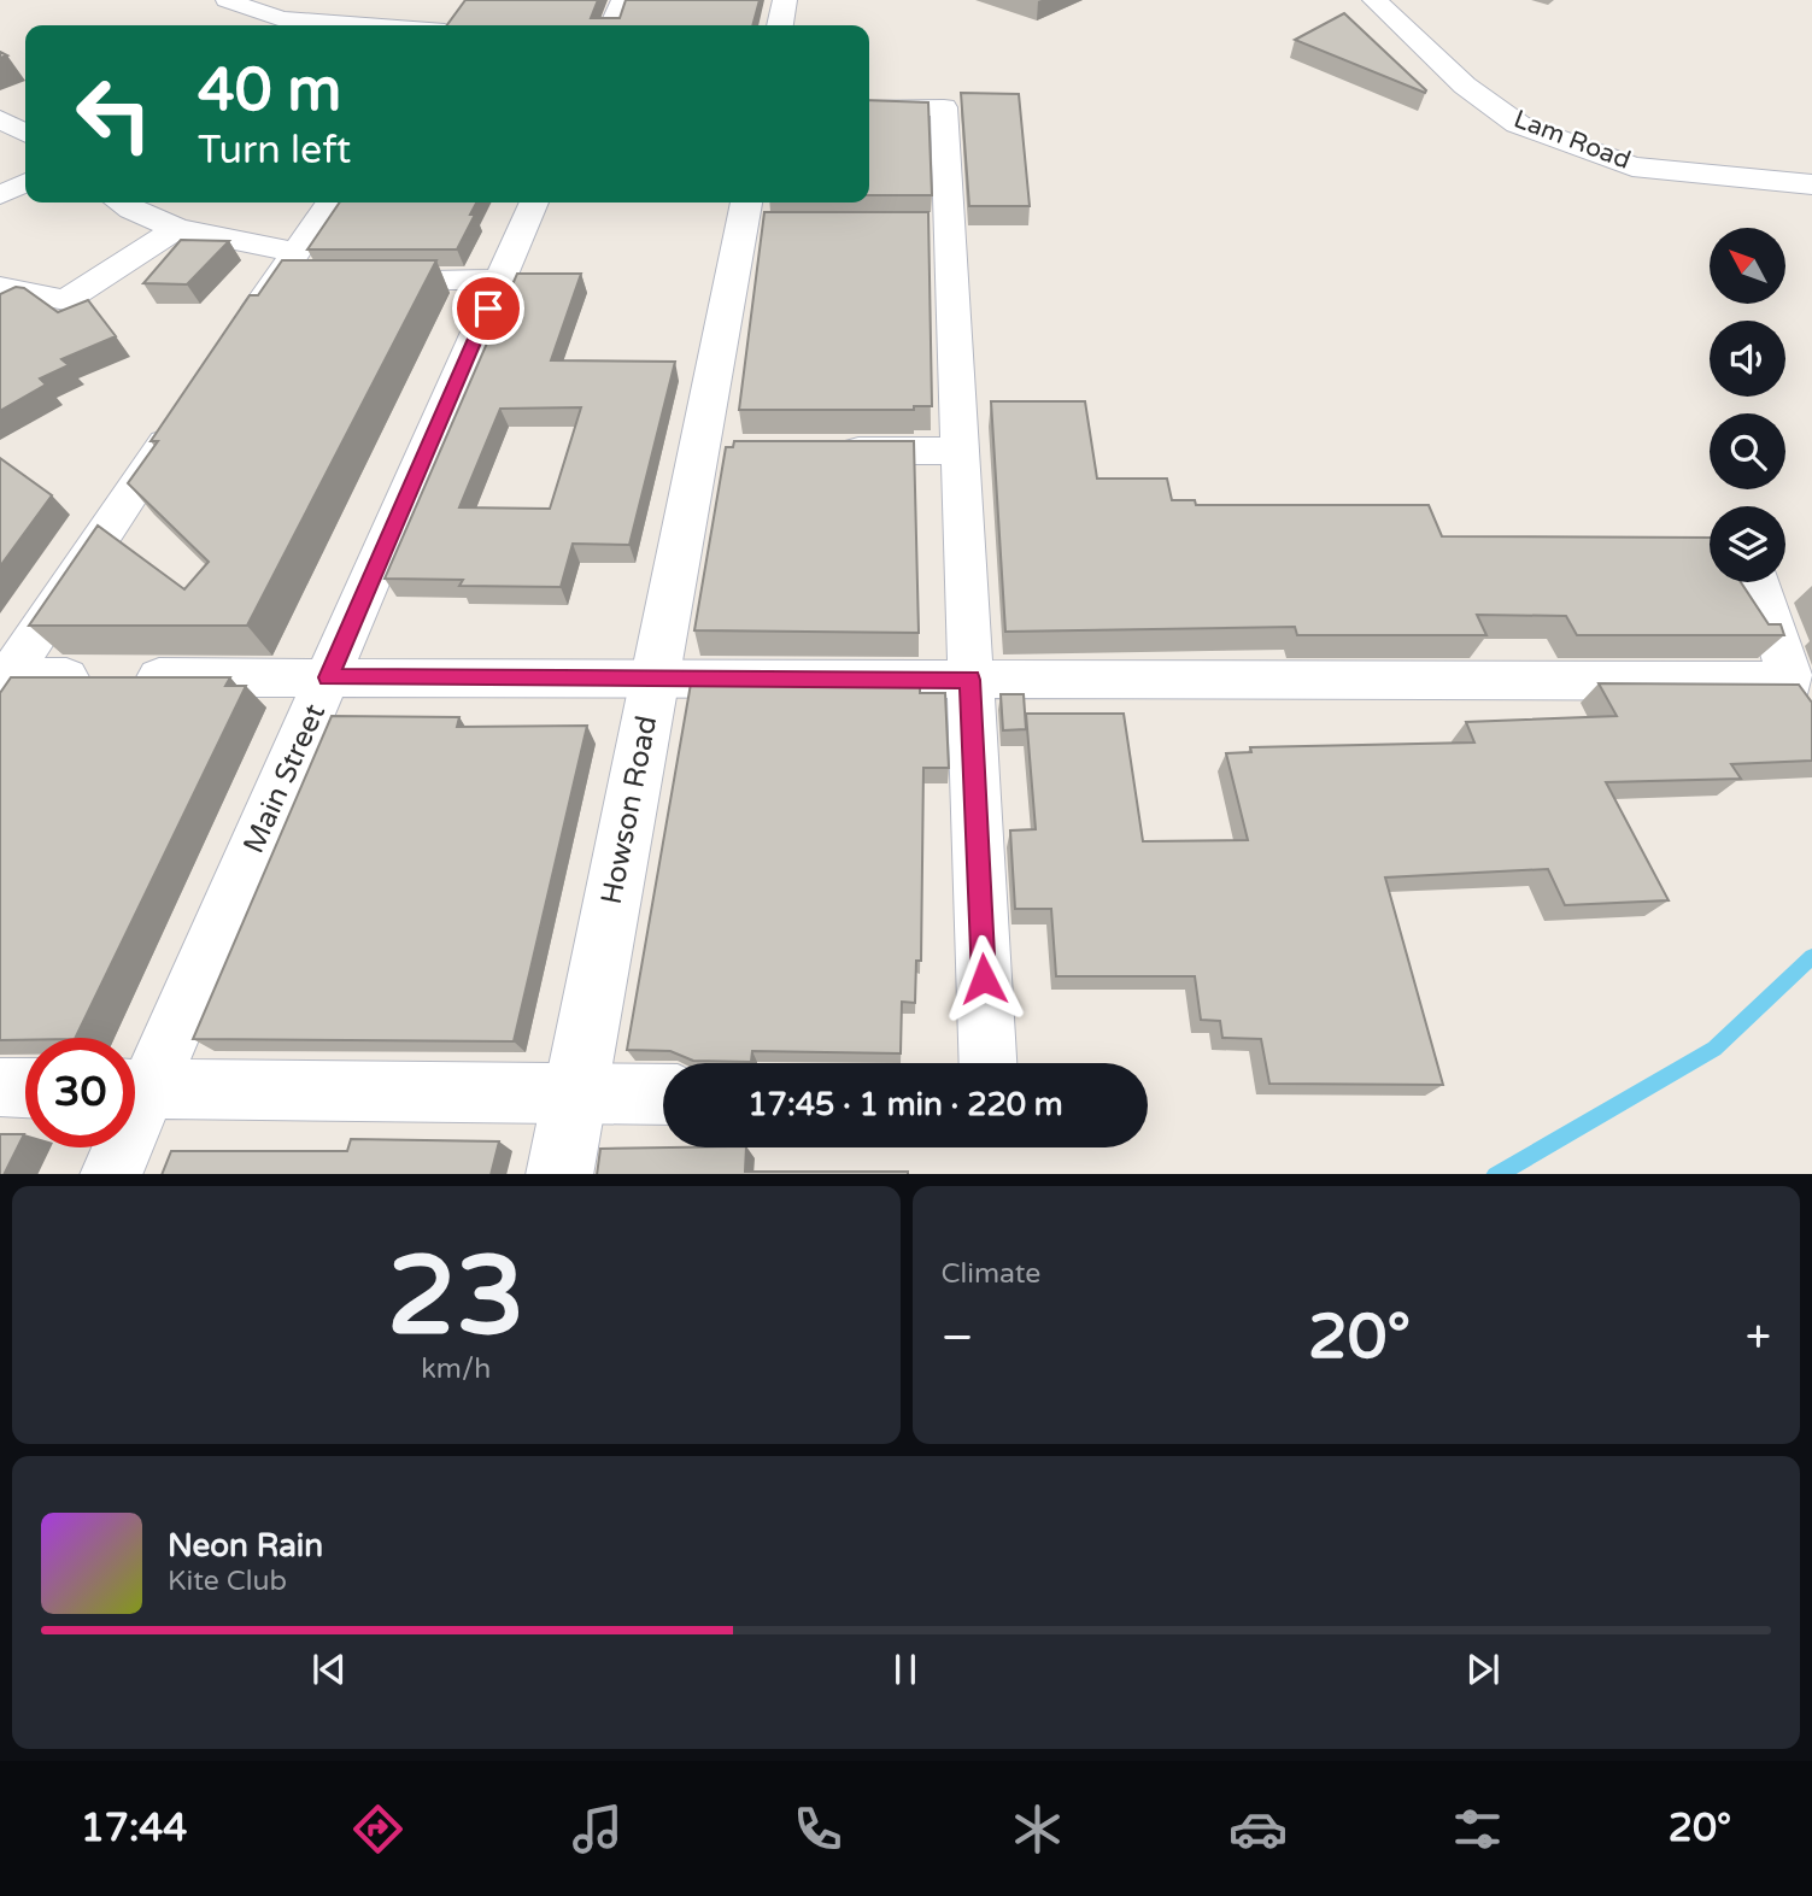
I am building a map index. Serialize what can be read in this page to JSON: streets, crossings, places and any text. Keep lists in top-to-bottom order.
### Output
{
  "streets": {
    "street": ["Lam Road", "Main Street", "Howson Road"]
  },
  "north": "top left",
  "page": {
    "turn": ["40 m", "Turn left"],
    "limit": "30",
    "trip": "17:45 · 1 min · 220 m",
    "tile": [
      ["23", "km/h"],
      "Climate"
    ],
    "heat": ["−", "20°", "+"],
    "song": ["Neon Rain", "Kite Club"],
    "tabs": ["17:44", "20°"]
  }
}
